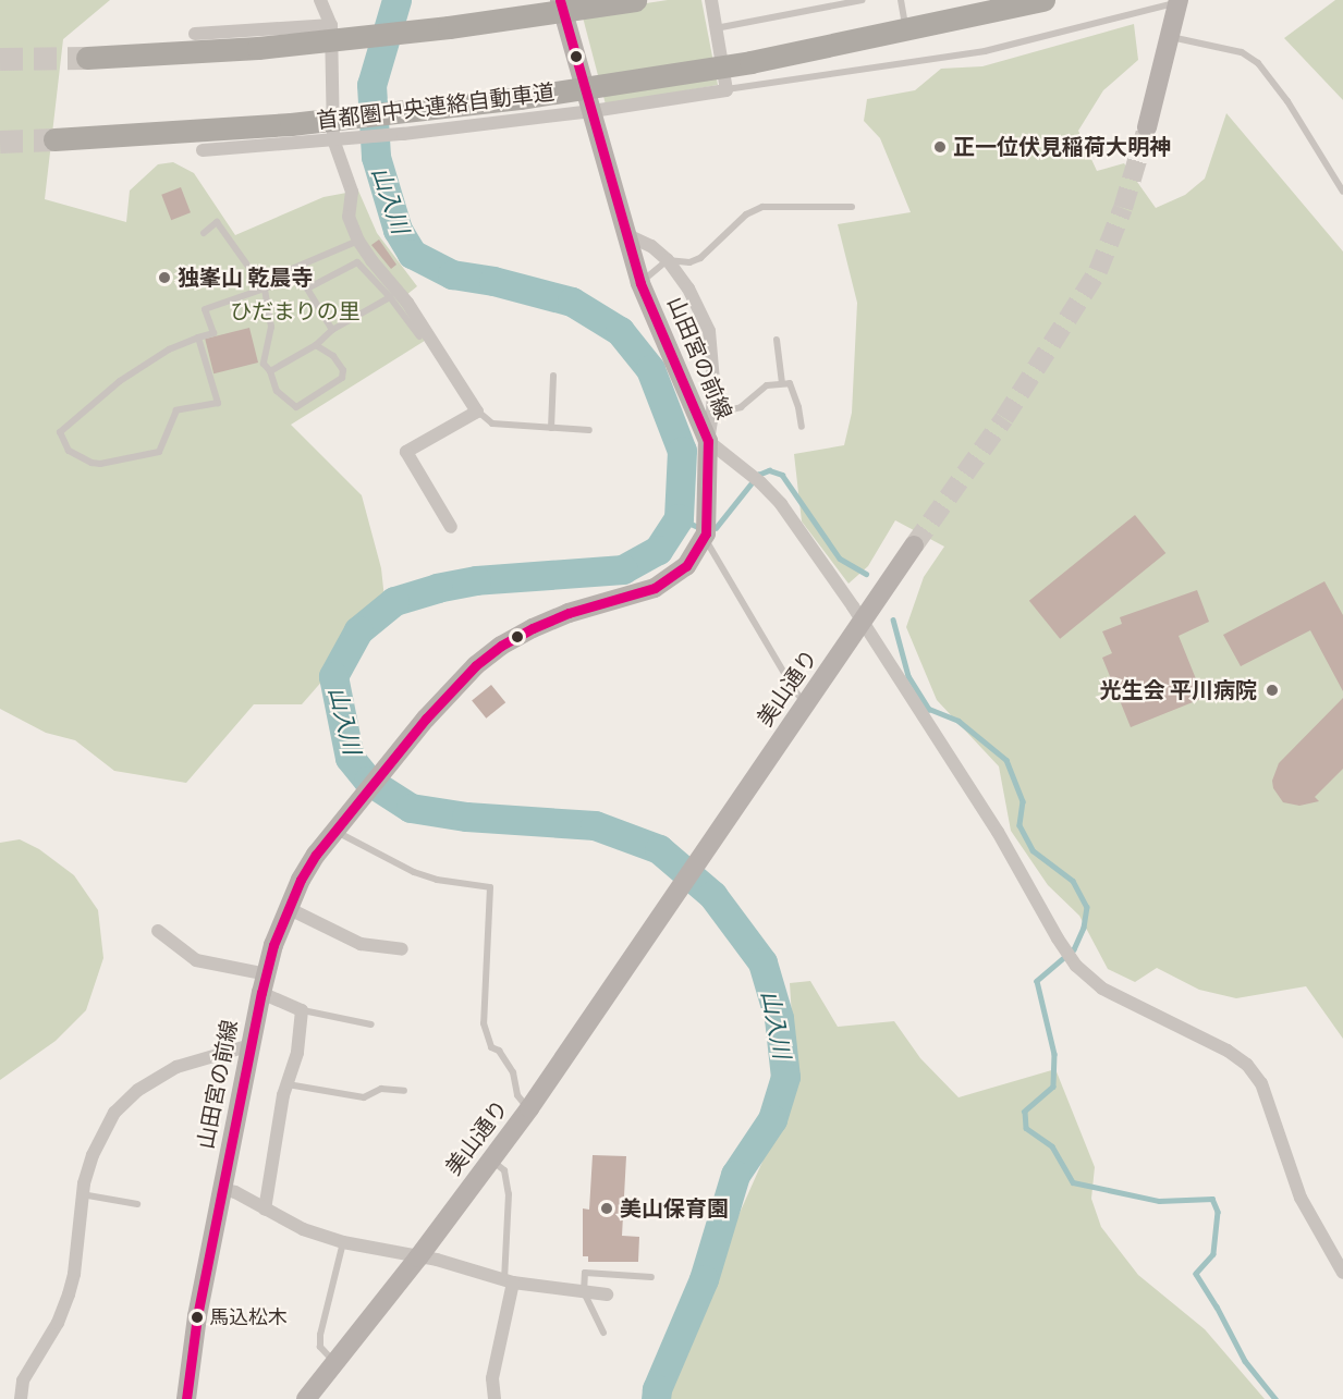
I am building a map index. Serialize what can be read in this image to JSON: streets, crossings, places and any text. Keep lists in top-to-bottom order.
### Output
{
  "streets": {
    "highway": ["首都圏中央連絡自動車道"],
    "main road": ["山田宮の前線", "美山通り"]
  },
  "water": ["山入川"],
  "parks": ["ひだまりの里"],
  "places": [
    "正一位伏見稲荷大明神",
    "独峯山 乾晨寺",
    "光生会 平川病院",
    "美山保育園",
    "馬込松木"
  ]
}
